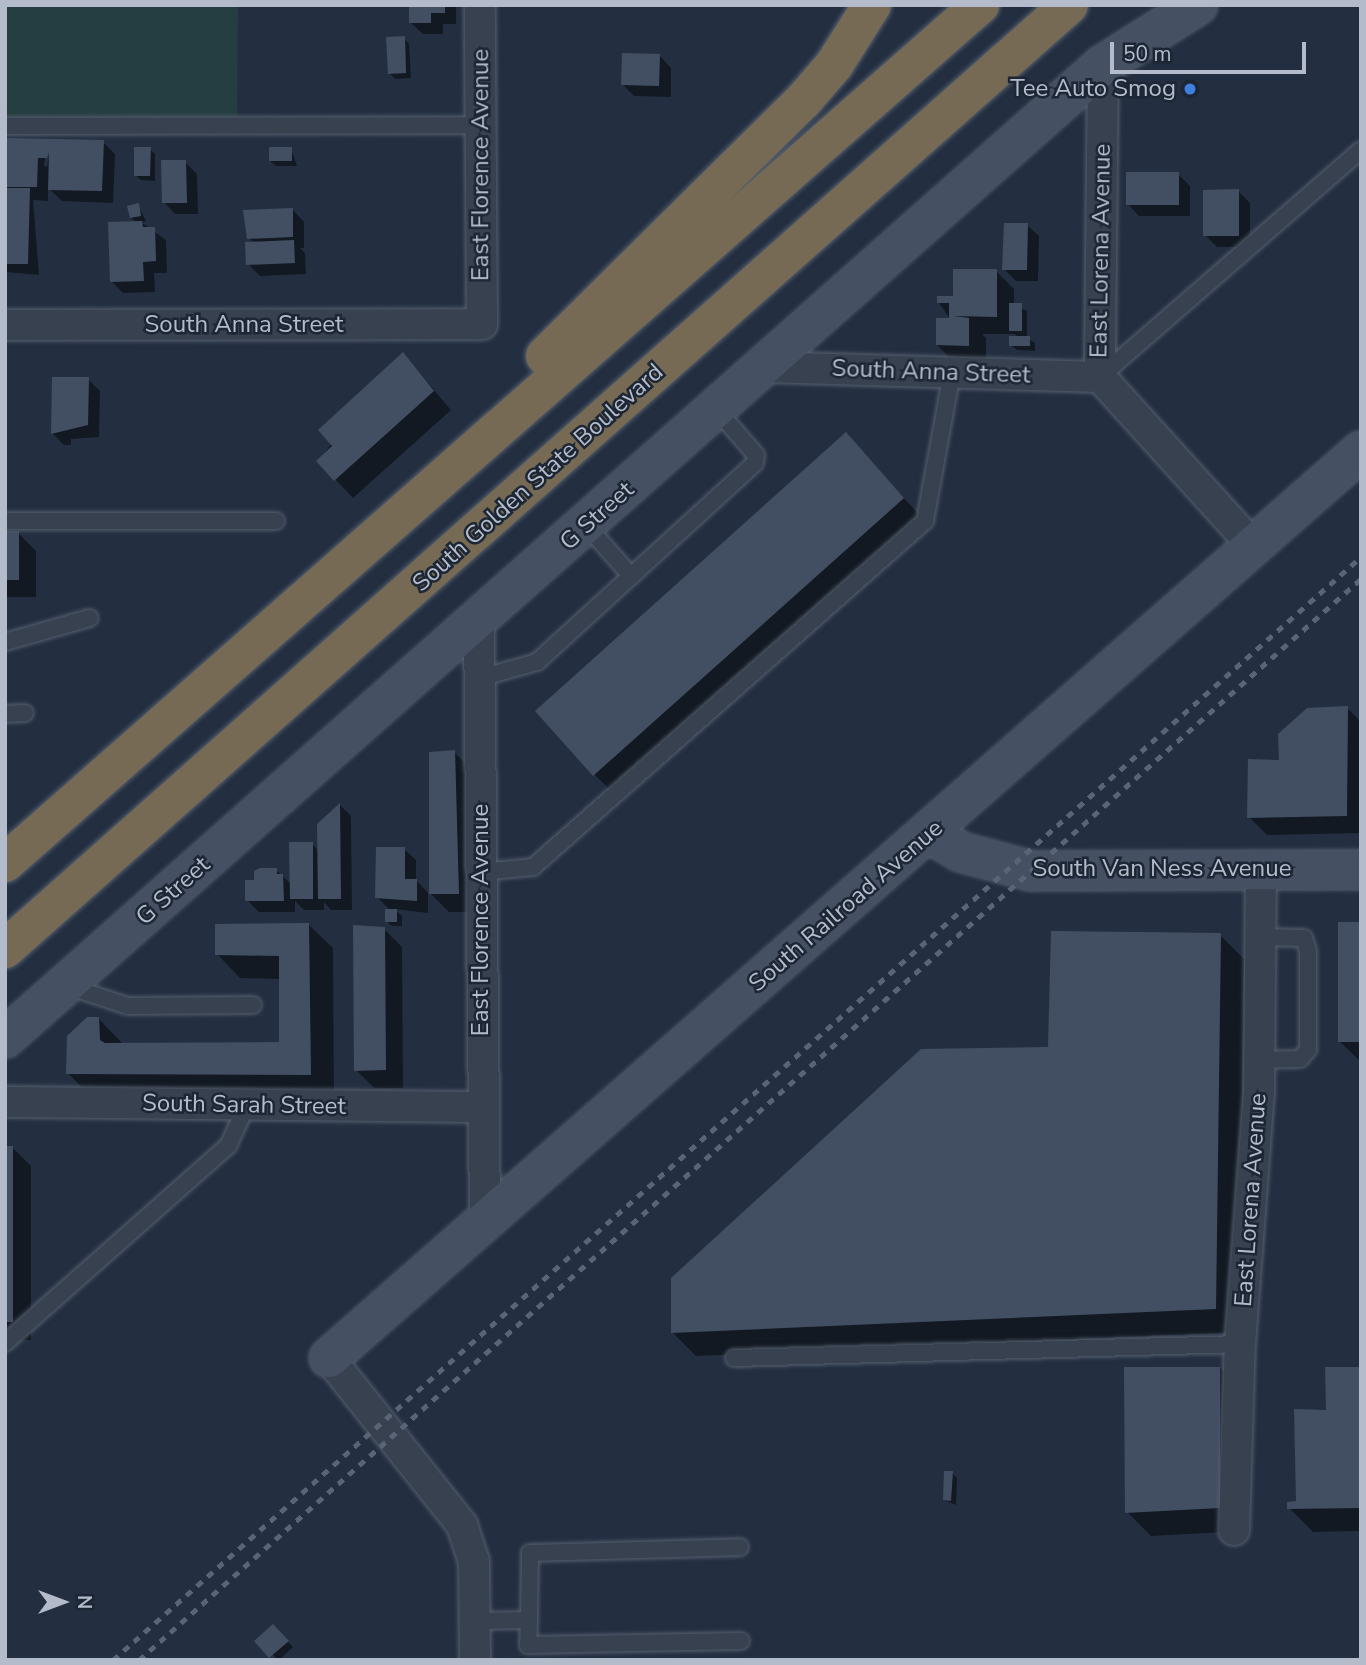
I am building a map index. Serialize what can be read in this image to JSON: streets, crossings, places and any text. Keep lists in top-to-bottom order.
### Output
{
  "streets": {
    "highway": ["South Golden State Boulevard"],
    "street": [
      "East Florence Avenue",
      "East Lorena Avenue",
      "South Anna Street",
      "G Street",
      "South Van Ness Avenue",
      "South Railroad Avenue",
      "South Sarah Street"
    ]
  },
  "crossings": [
    ["East Florence Avenue", "South Anna Street"],
    ["East Florence Avenue", "G Street"],
    ["East Florence Avenue", "South Railroad Avenue"],
    ["East Florence Avenue", "South Sarah Street"],
    ["East Lorena Avenue", "South Anna Street"],
    ["East Lorena Avenue", "G Street"],
    ["East Lorena Avenue", "South Van Ness Avenue"],
    ["East Lorena Avenue", "South Railroad Avenue"],
    ["South Anna Street", "G Street"],
    ["South Van Ness Avenue", "South Railroad Avenue"]
  ],
  "places": ["Tee Auto Smog"],
  "scale_bar": "50 m",
  "north": "right"
}
